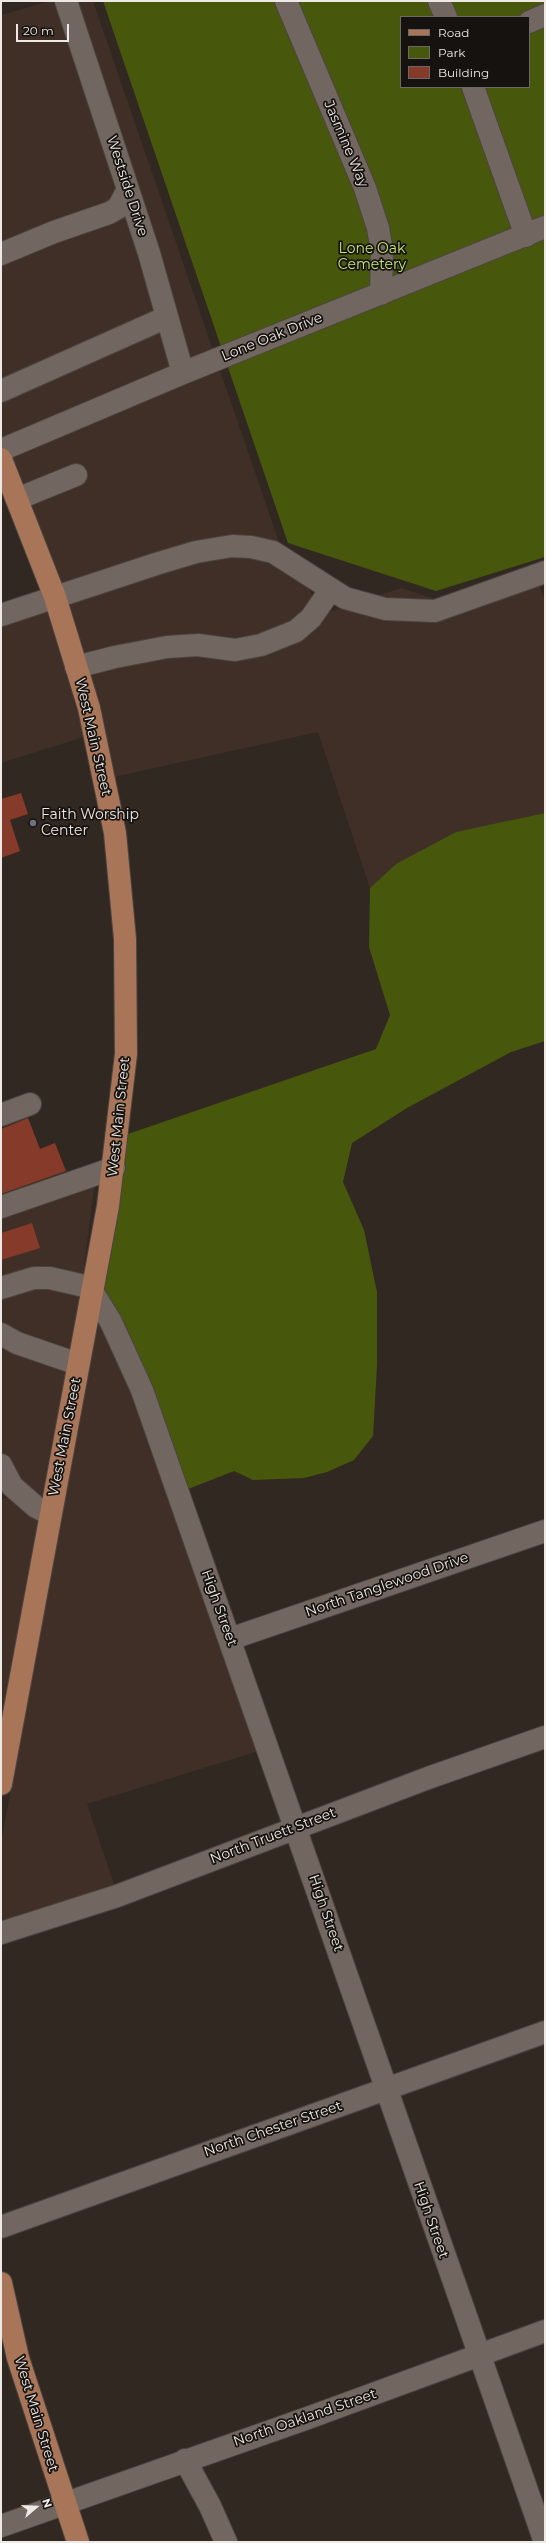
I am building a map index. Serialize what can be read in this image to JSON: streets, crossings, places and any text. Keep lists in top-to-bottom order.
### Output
{
  "streets": {
    "main road": ["West Main Street"],
    "street": [
      "Jasmine Way",
      "Westside Drive",
      "Lone Oak Drive",
      "North Tanglewood Drive",
      "High Street",
      "North Truett Street",
      "North Chester Street",
      "North Oakland Street"
    ]
  },
  "crossings": [
    ["Jasmine Way", "Lone Oak Drive"],
    ["Westside Drive", "Lone Oak Drive"],
    ["West Main Street", "High Street"],
    ["West Main Street", "North Oakland Street"],
    ["North Tanglewood Drive", "High Street"],
    ["High Street", "North Truett Street"],
    ["High Street", "North Chester Street"],
    ["High Street", "North Oakland Street"]
  ],
  "parks": ["Lone Oak Cemetery"],
  "places": ["Faith Worship Center"],
  "legend": ["Road", "Park", "Building"],
  "scale_bar": "20 m",
  "north": "right"
}
